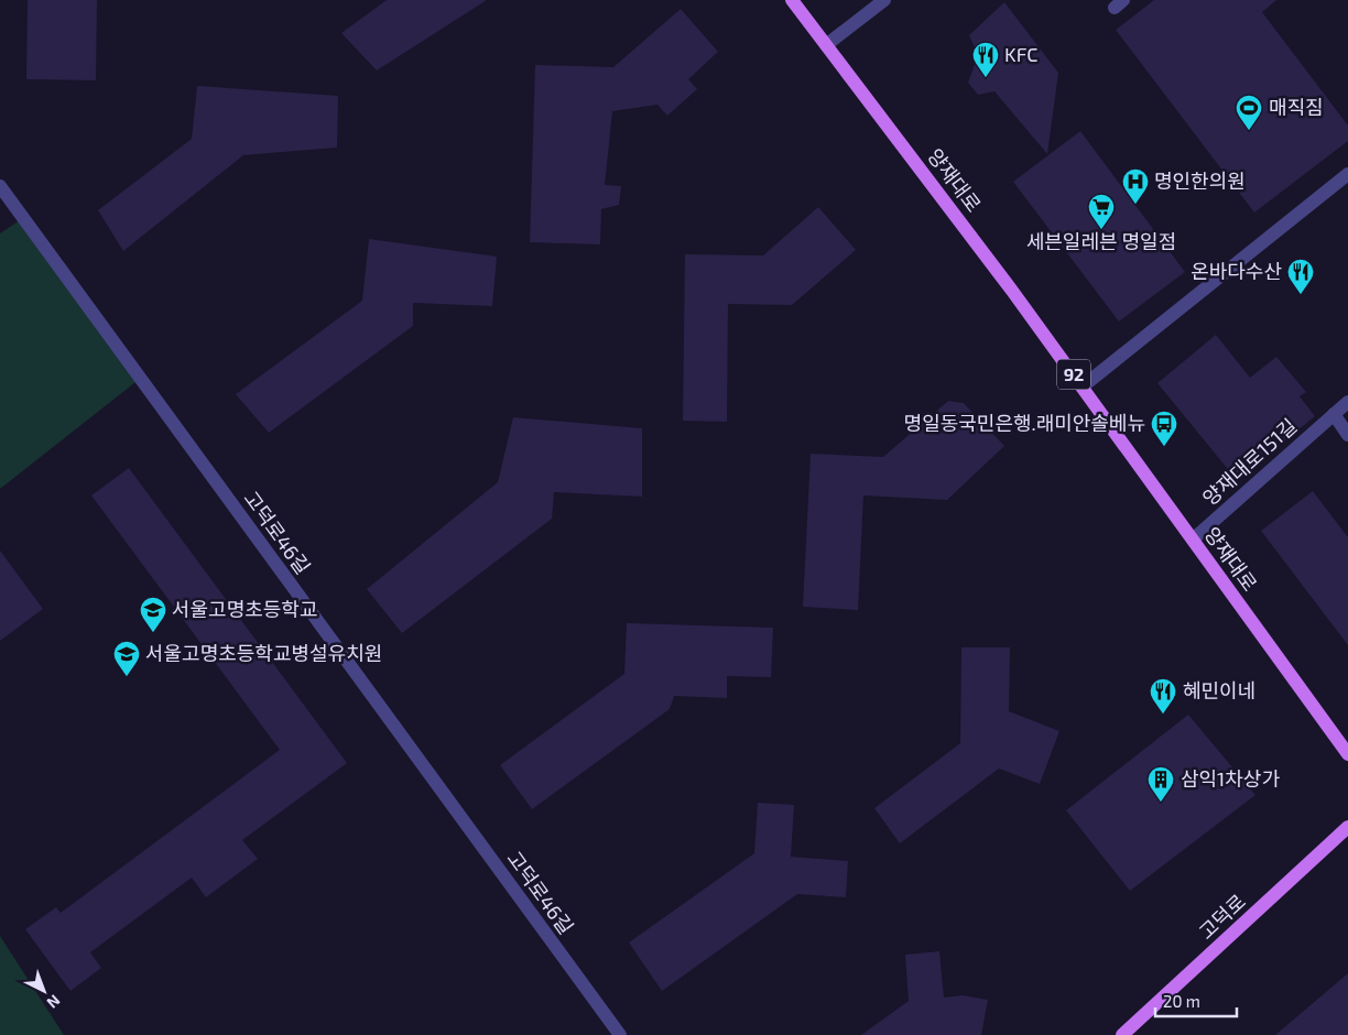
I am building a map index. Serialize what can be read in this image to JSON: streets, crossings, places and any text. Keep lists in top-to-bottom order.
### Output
{
  "streets": {
    "main road": ["양재대로", "92", "고덕로"],
    "street": ["양재대로151길", "고덕로46길"]
  },
  "crossings": [
    ["양재대로", "양재대로151길"]
  ],
  "places": {
    "restaurant": ["KFC", "온바다수산", "혜민이네"],
    "sports": ["매직짐"],
    "hospital": ["명인한의원"],
    "supermarket": ["세븐일레븐 명일점"],
    "bus stop": ["명일동국민은행.래미안솔베뉴"],
    "school or university": ["서울고명초등학교", "서울고명초등학교병설유치원"],
    "building": ["삼익1차상가"]
  },
  "scale_bar": "20 m",
  "north": "bottom right"
}
